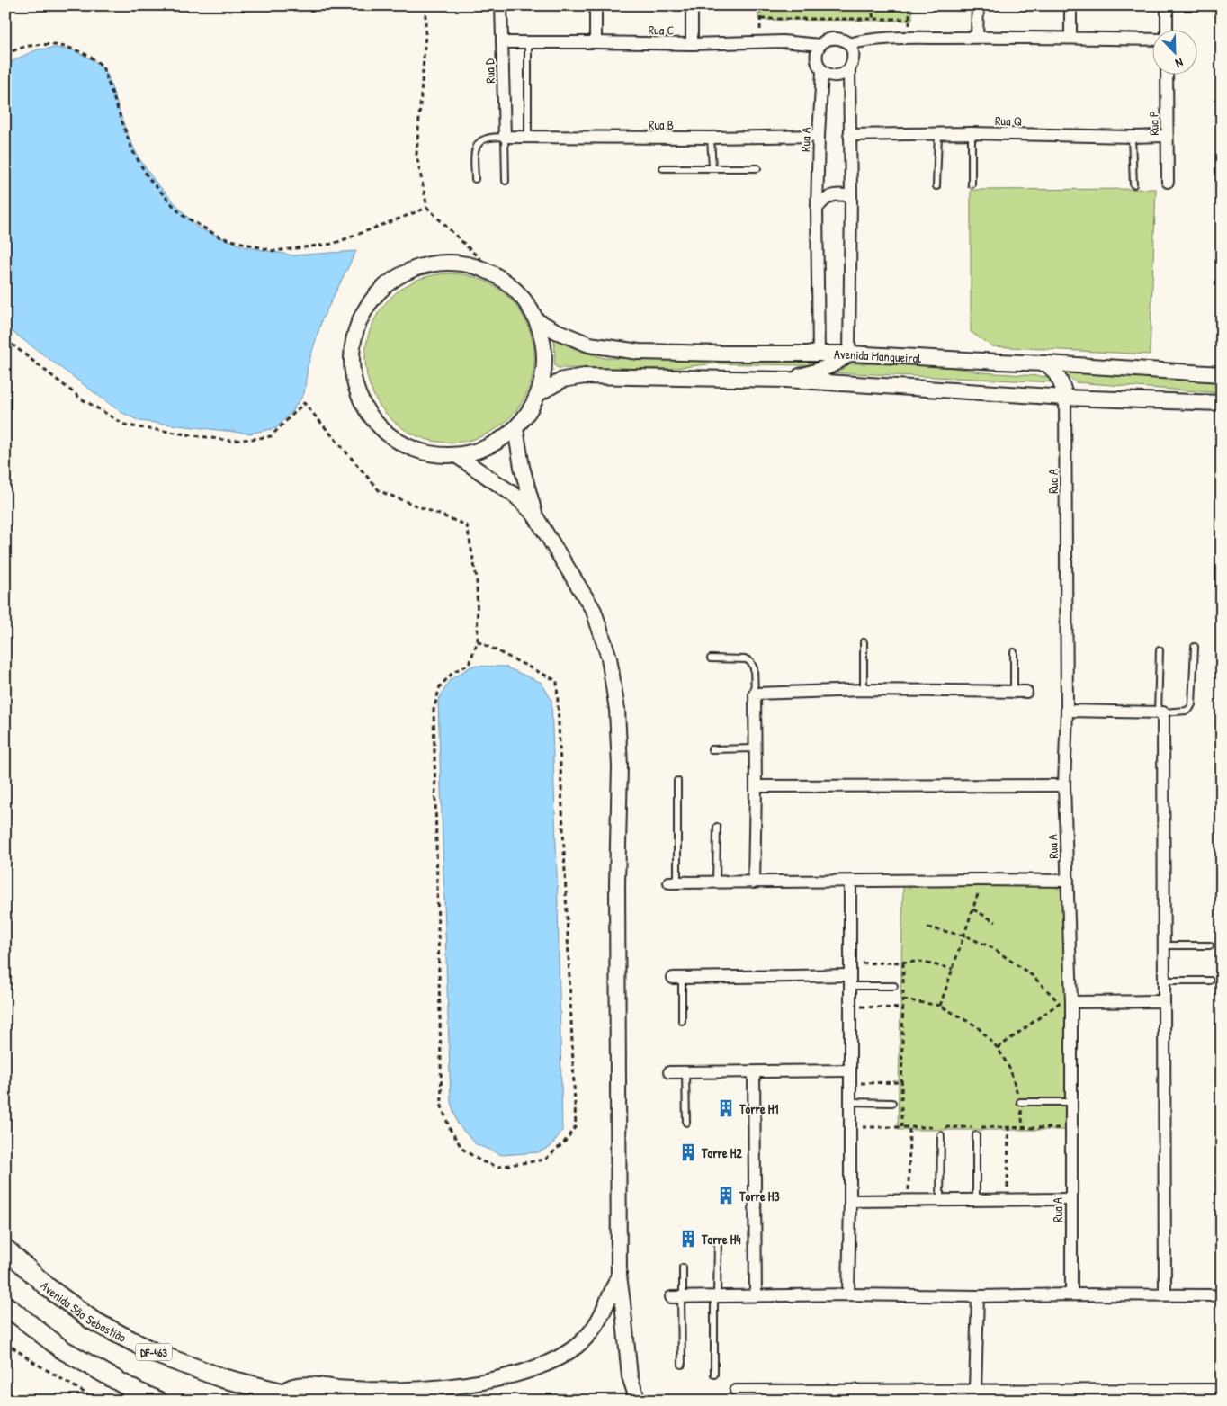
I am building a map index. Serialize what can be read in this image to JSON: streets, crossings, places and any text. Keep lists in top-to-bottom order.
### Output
{
  "streets": {
    "main road": ["Avenida São Sebastião", "DF-463"],
    "street": [
      "Rua C",
      "Rua D",
      "Rua Q",
      "Rua P",
      "Rua B",
      "Rua A",
      "Avenida Mangueiral"
    ]
  },
  "crossings": [
    ["Rua C", "Rua D"],
    ["Rua C", "Rua A"],
    ["Rua D", "Rua B"],
    ["Rua Q", "Rua P"],
    ["Rua B", "Rua A"],
    ["Rua A", "Avenida Mangueiral"]
  ],
  "places": {
    "building": [
      "Torre H1",
      "Torre H2",
      "Torre H3",
      "Torre H4"
    ]
  },
  "north": "bottom right"
}
